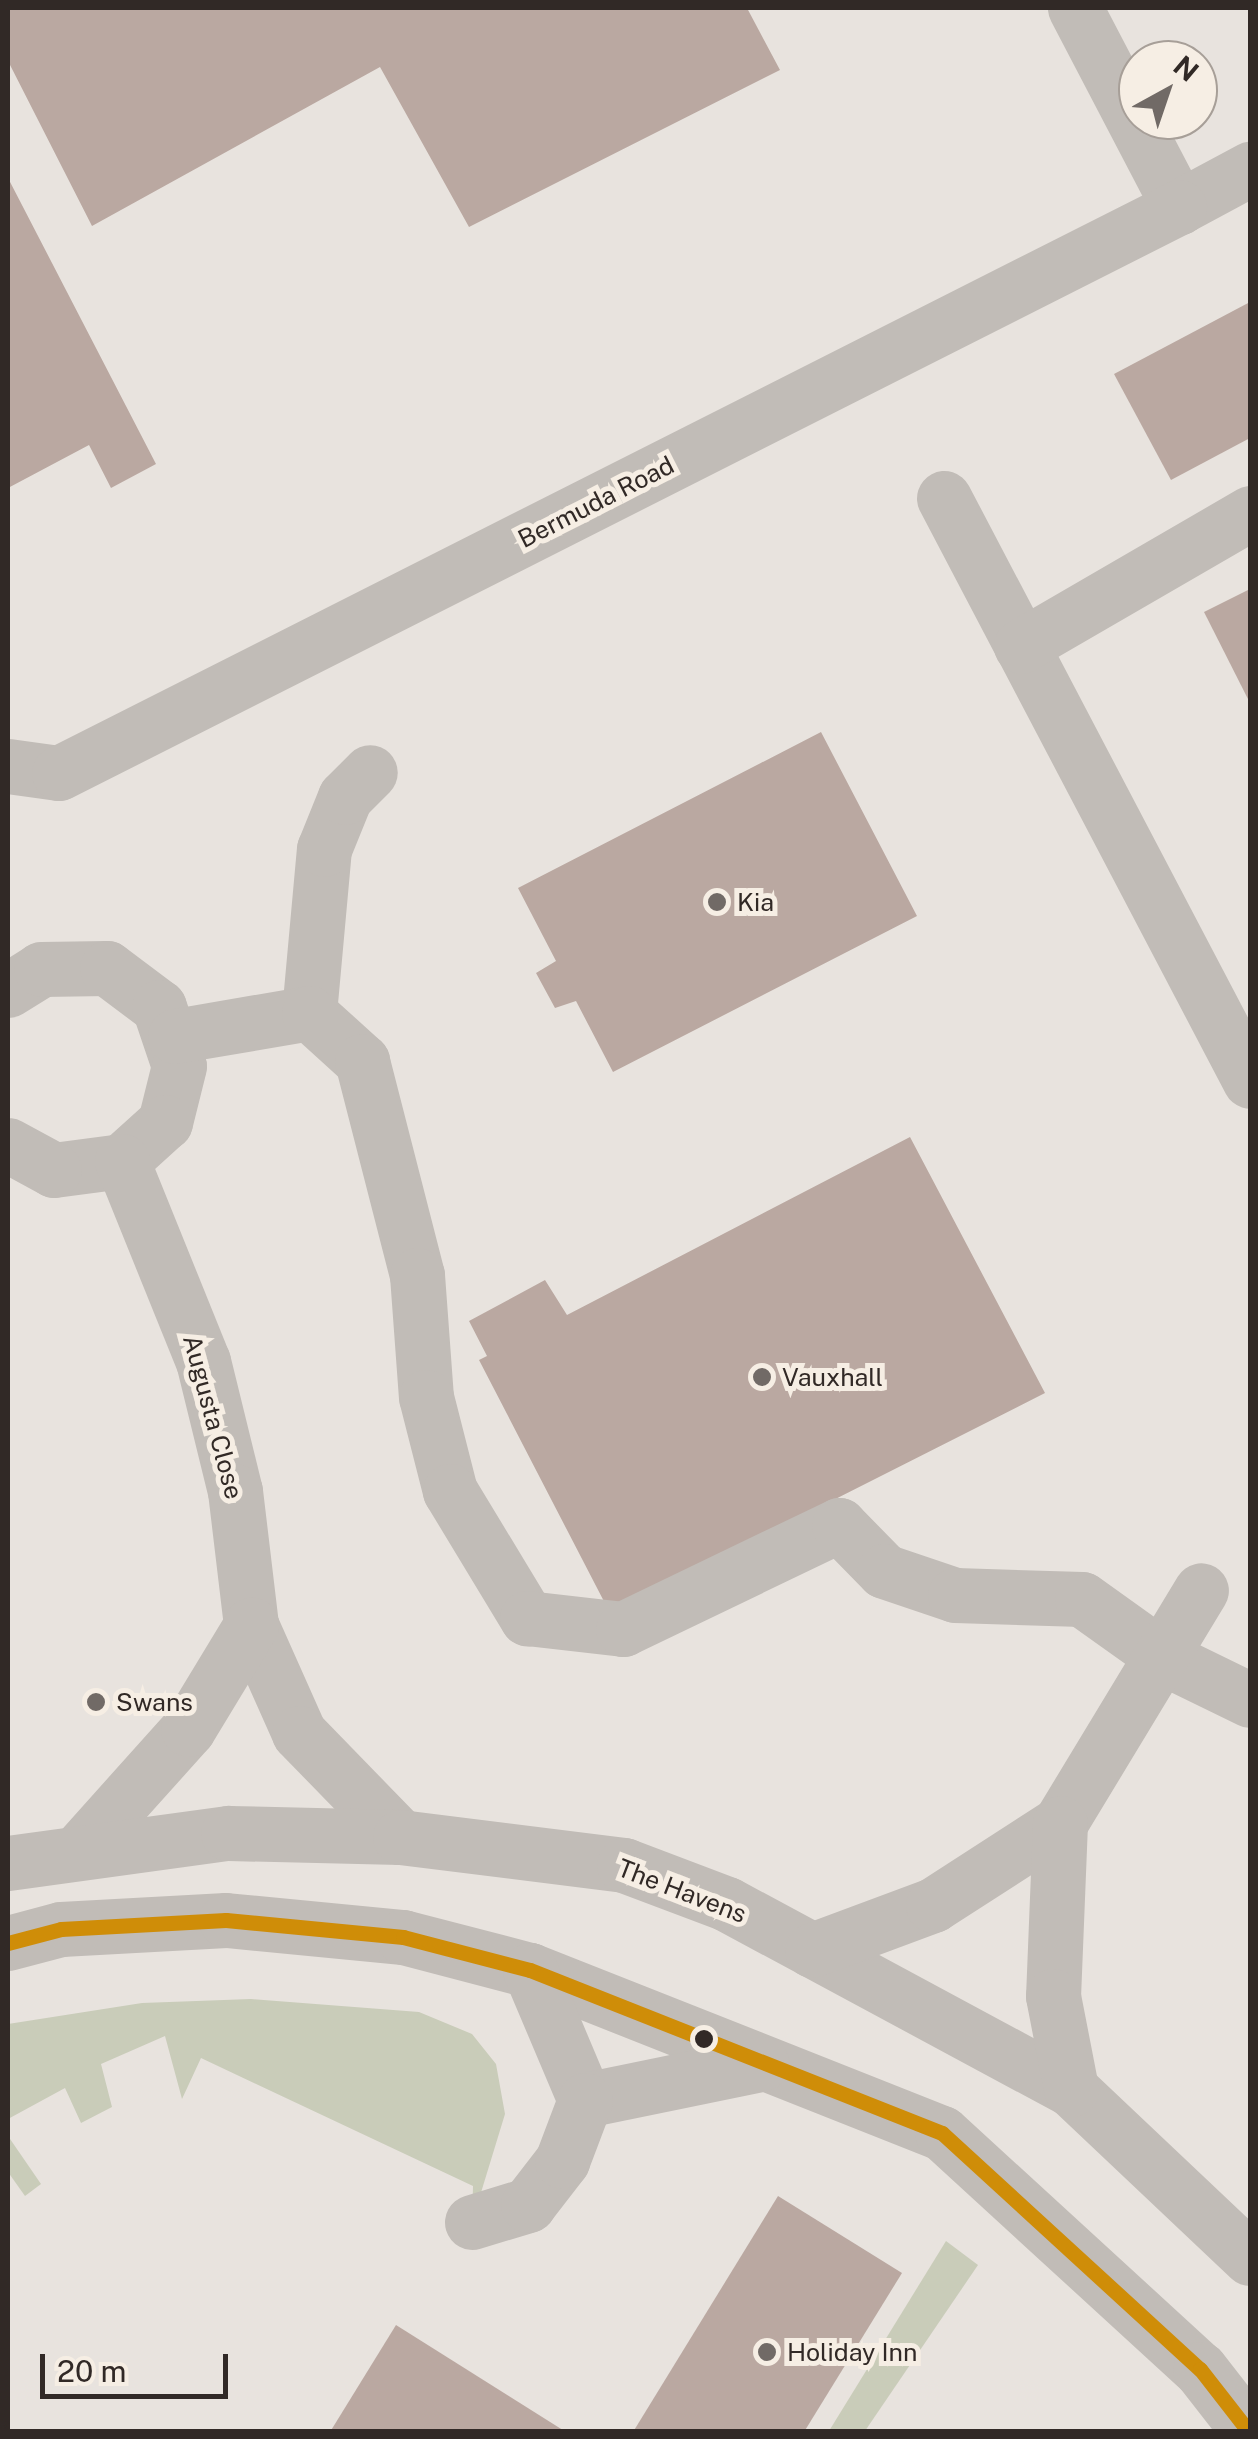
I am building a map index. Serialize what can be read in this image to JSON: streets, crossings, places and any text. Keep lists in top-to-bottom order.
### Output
{
  "streets": {
    "street": ["Bermuda Road", "Augusta Close", "The Havens"]
  },
  "crossings": [
    ["Augusta Close", "The Havens"]
  ],
  "places": [
    "Kia",
    "Vauxhall",
    "Swans",
    "Holiday Inn"
  ],
  "scale_bar": "20 m",
  "north": "top right"
}
